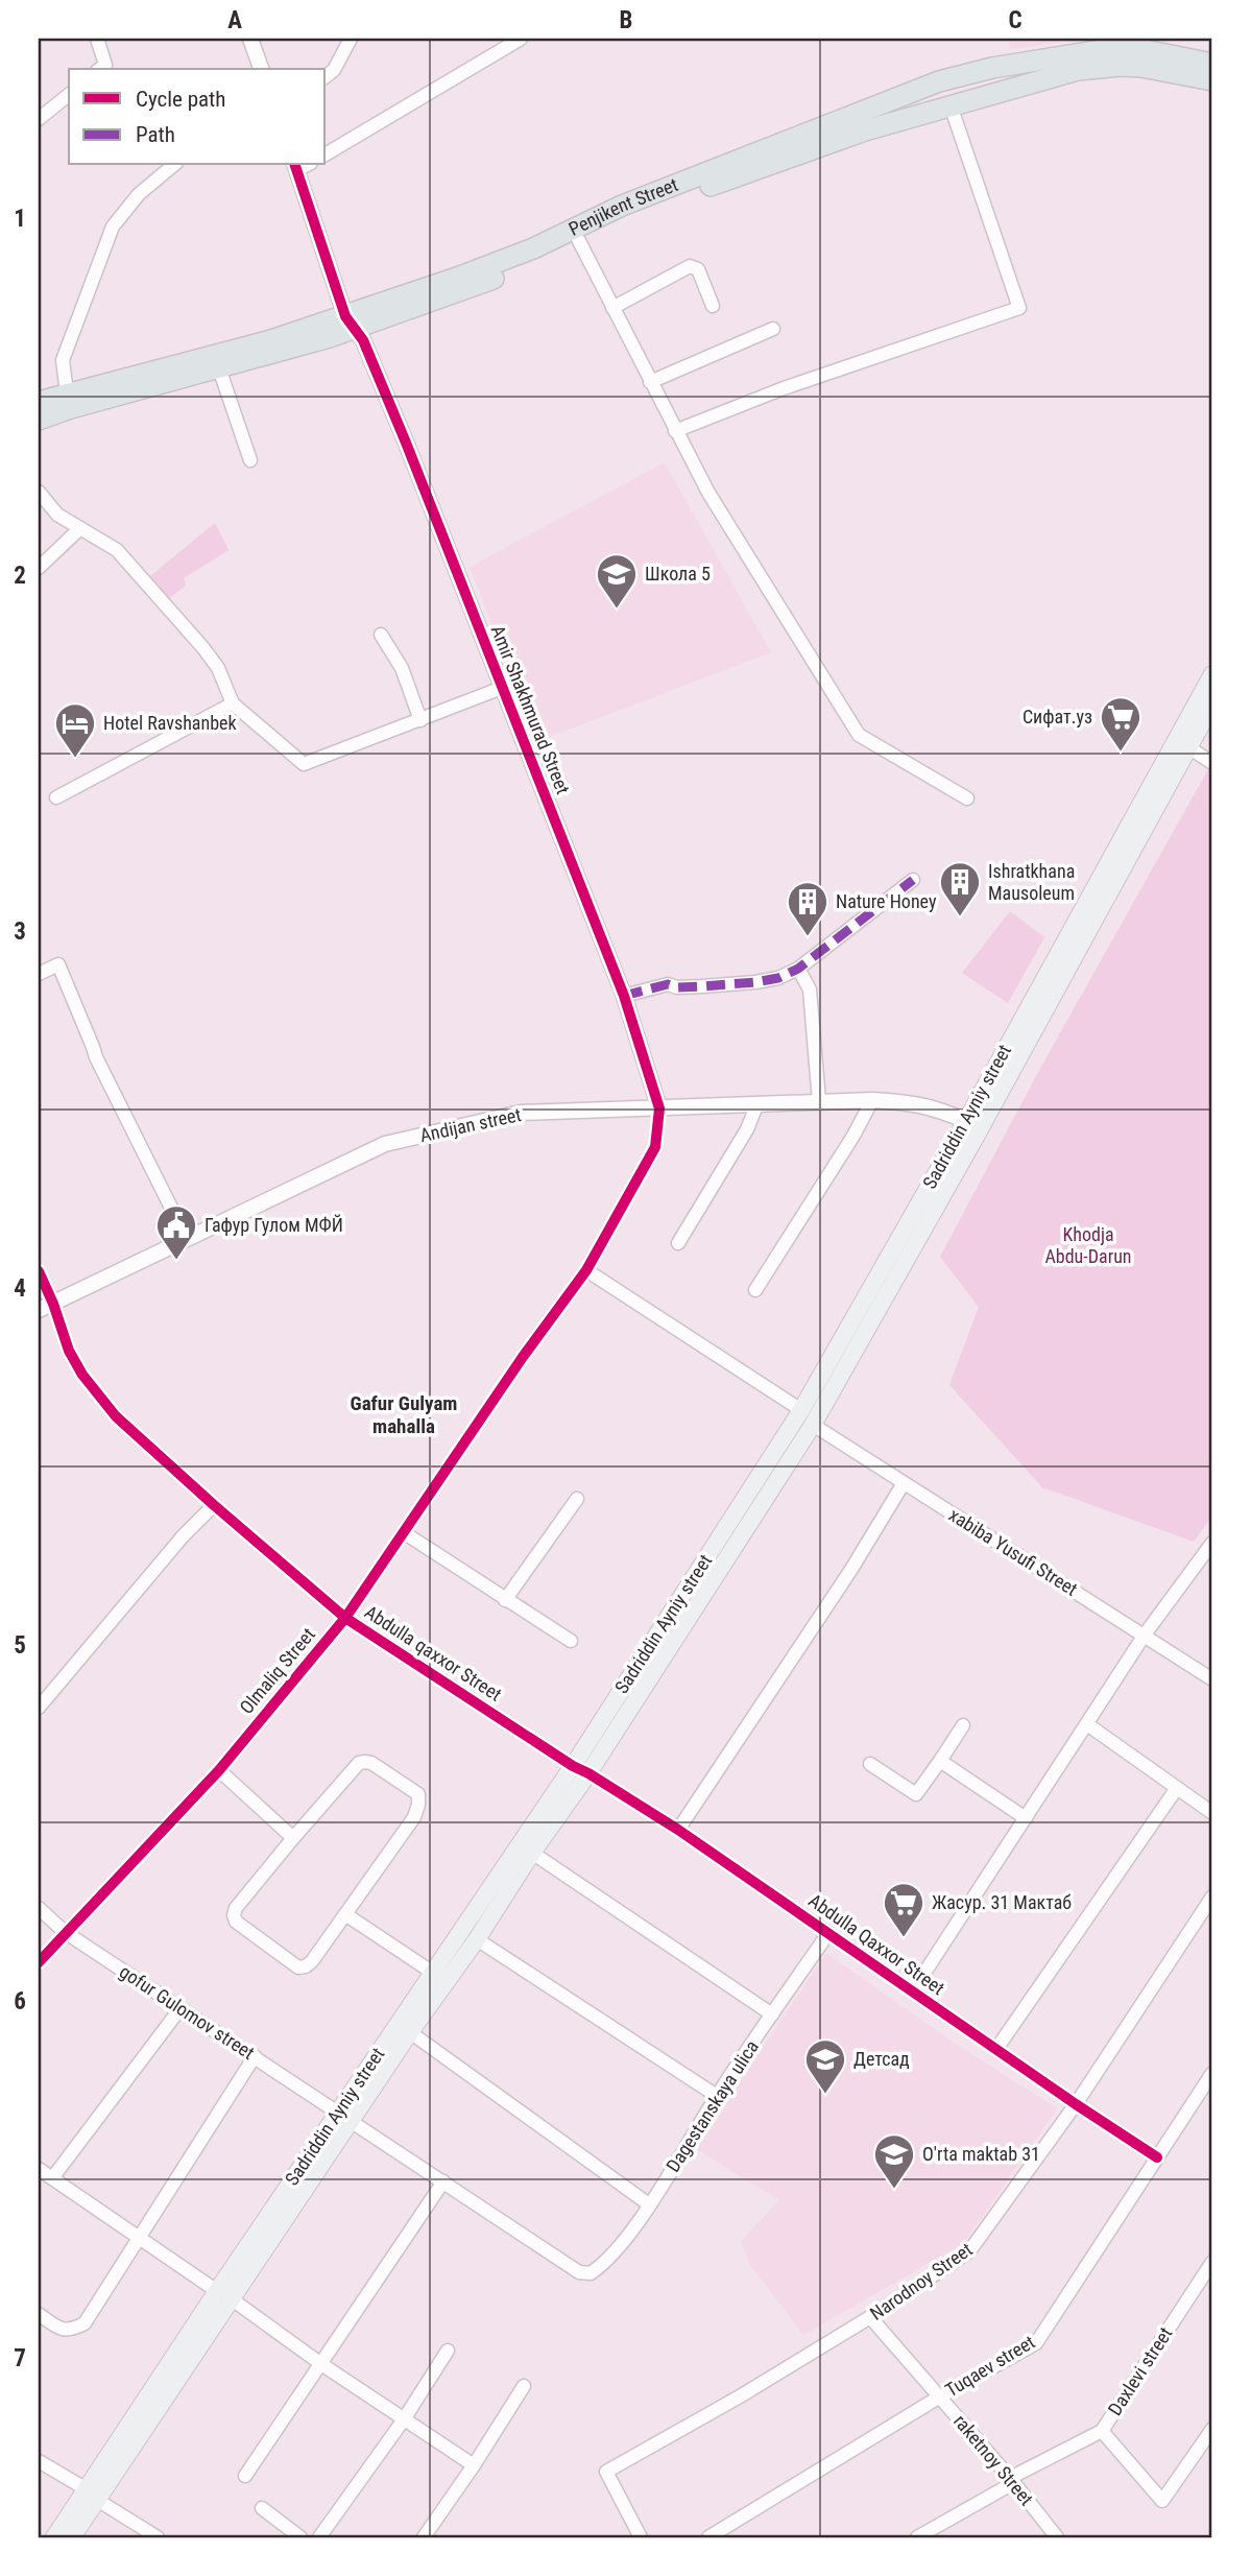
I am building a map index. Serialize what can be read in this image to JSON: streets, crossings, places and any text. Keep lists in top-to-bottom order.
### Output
{
  "streets": {
    "main road": ["Penjikent Street", "Sadriddin Ayniy street"],
    "street": [
      "Amir Shakhmurad Street",
      "Andijan street",
      "xabiba Yusufi Street",
      "Abdulla qaxxor Street",
      "Olmaliq Street",
      "Abdulla Qaxxor Street",
      "gofur Gulomov street",
      "Dagestanskaya ulica",
      "Narodnoy Street",
      "Tuqaev street",
      "Daxlevi street",
      "raketnoy Street"
    ]
  },
  "crossings": [
    ["Penjikent Street", "Amir Shakhmurad Street"],
    ["Amir Shakhmurad Street", "Andijan street"],
    ["Amir Shakhmurad Street", "Olmaliq Street"],
    ["Sadriddin Ayniy street", "Andijan street"],
    ["Sadriddin Ayniy street", "xabiba Yusufi Street"],
    ["Sadriddin Ayniy street", "Abdulla qaxxor Street"],
    ["Sadriddin Ayniy street", "Abdulla Qaxxor Street"],
    ["Sadriddin Ayniy street", "gofur Gulomov street"],
    ["Andijan street", "Abdulla qaxxor Street"],
    ["Andijan street", "Olmaliq Street"],
    ["Abdulla qaxxor Street", "Olmaliq Street"],
    ["Abdulla qaxxor Street", "Abdulla Qaxxor Street"],
    ["Olmaliq Street", "gofur Gulomov street"],
    ["Abdulla Qaxxor Street", "Dagestanskaya ulica"],
    ["Abdulla Qaxxor Street", "Narodnoy Street"],
    ["Abdulla Qaxxor Street", "Tuqaev street"],
    ["gofur Gulomov street", "Dagestanskaya ulica"],
    ["Narodnoy Street", "raketnoy Street"],
    ["Tuqaev street", "raketnoy Street"],
    ["Daxlevi street", "raketnoy Street"]
  ],
  "districts": ["Gafur Gulyam mahalla"],
  "parks": ["Khodja Abdu-Darun"],
  "places": {
    "school or university": ["Школа 5", "Детсад", "O'rta maktab 31"],
    "supermarket": ["Сифат.уз", "Жасур. 31 Мактаб"],
    "hotel": ["Hotel Ravshanbek"],
    "building": ["Ishratkhana Mausoleum", "Nature Honey"],
    "public building": ["Гафур Гулом МФЙ"]
  },
  "legend": ["Cycle path", "Path"],
  "grid": {
    "columns": ["A", "B", "C"],
    "rows": [
      "1",
      "2",
      "3",
      "4",
      "5",
      "6",
      "7"
    ]
  }
}
